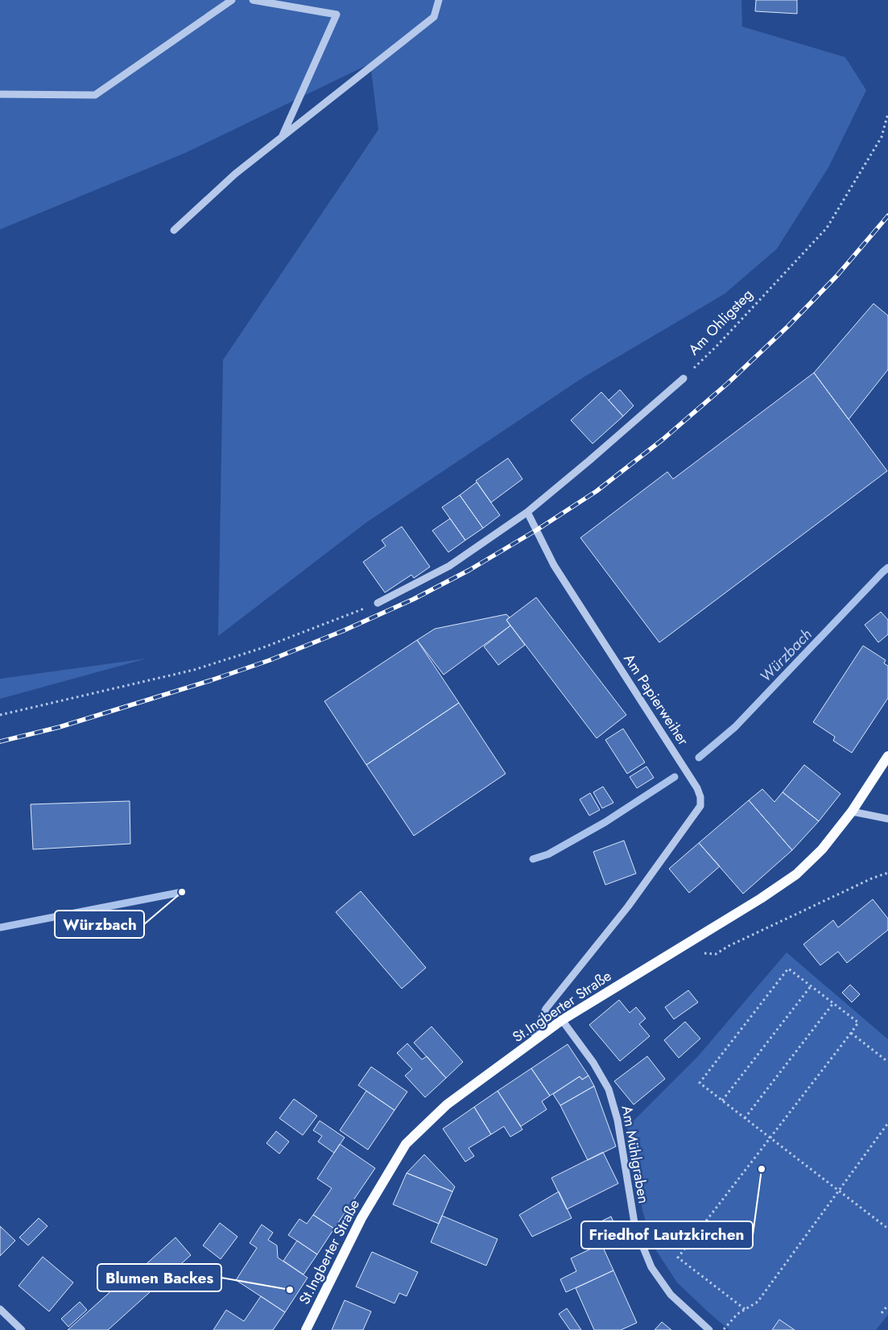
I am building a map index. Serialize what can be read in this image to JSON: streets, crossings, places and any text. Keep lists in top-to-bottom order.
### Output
{
  "streets": {
    "main road": ["St.Ingberter Straße"],
    "street": ["Am Papierweiher", "Am Mühlgraben"],
    "path": ["Am Ohligsteg"]
  },
  "crossings": [
    ["Am Papierweiher", "St.Ingberter Straße"],
    ["St.Ingberter Straße", "Am Mühlgraben"]
  ],
  "water": ["Würzbach"],
  "places": ["Würzbach", "Friedhof Lautzkirchen", "Blumen Backes"]
}
